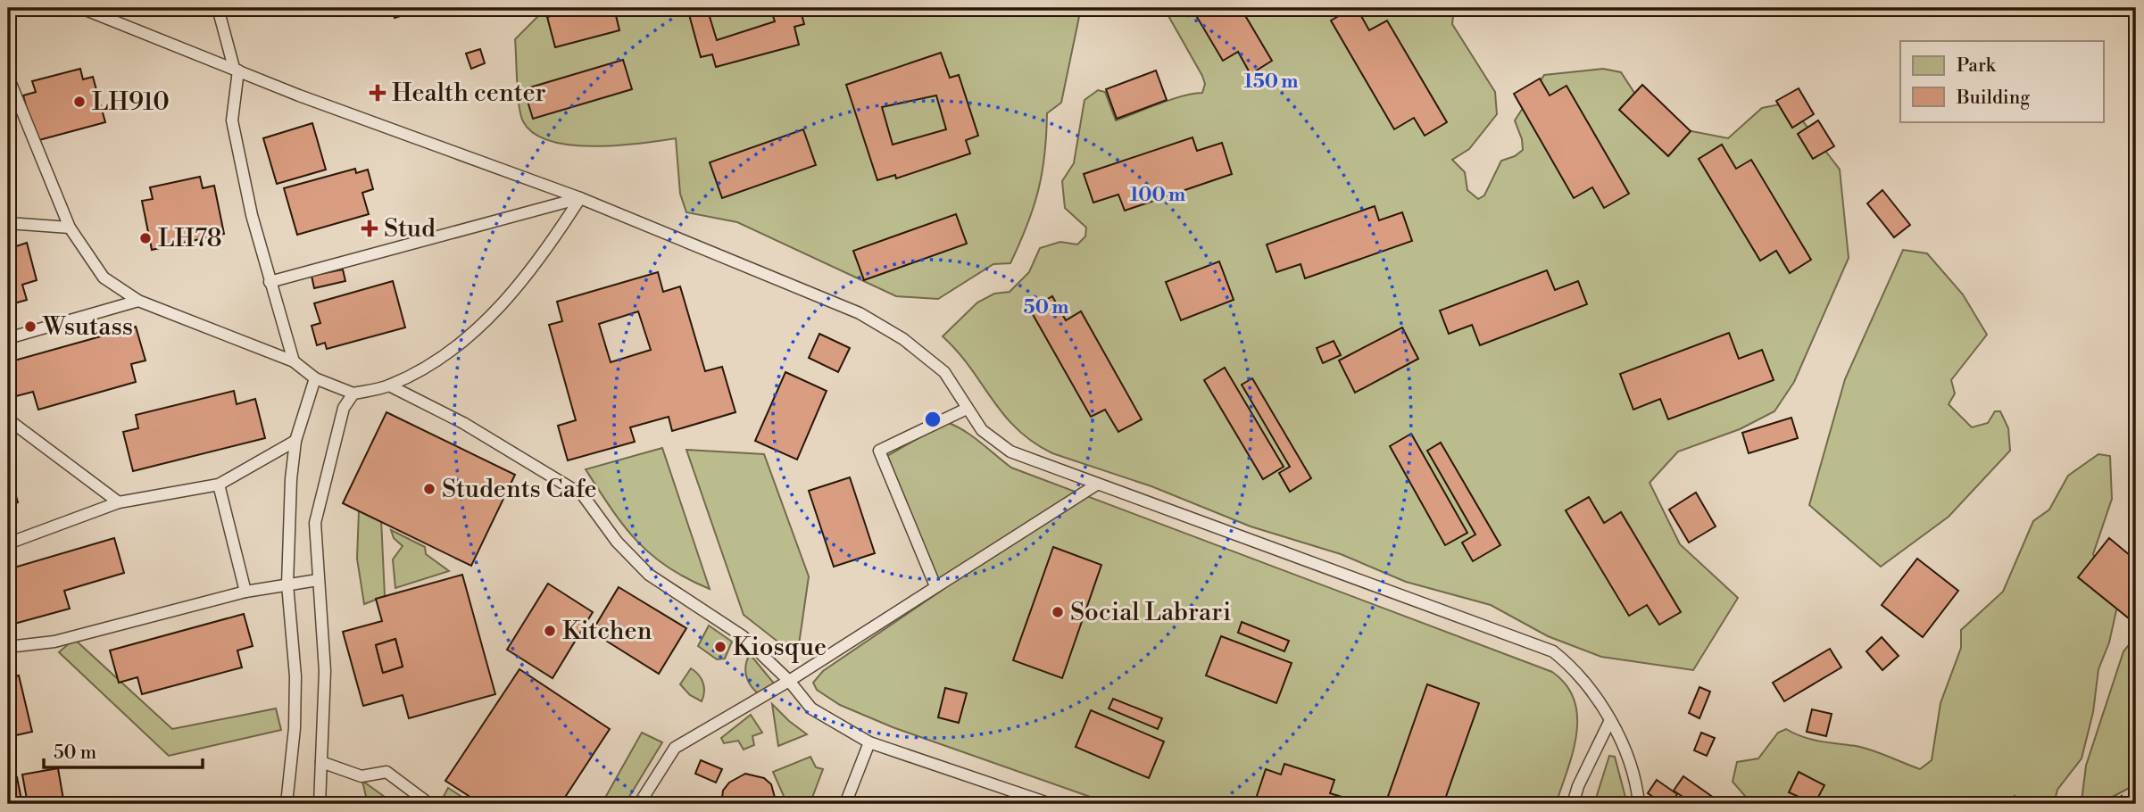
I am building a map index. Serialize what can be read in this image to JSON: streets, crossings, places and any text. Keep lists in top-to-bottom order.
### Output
{
  "places": {
    "health": ["Health center", "Stud"],
    "other": [
      "LH910",
      "LH78",
      "Wsutass",
      "Students Cafe",
      "Social Labrari",
      "Kitchen",
      "Kiosque"
    ]
  },
  "legend": ["Park", "Building"],
  "scale_bar": "50 m",
  "rings": ["150 m", "100 m", "50 m"]
}
